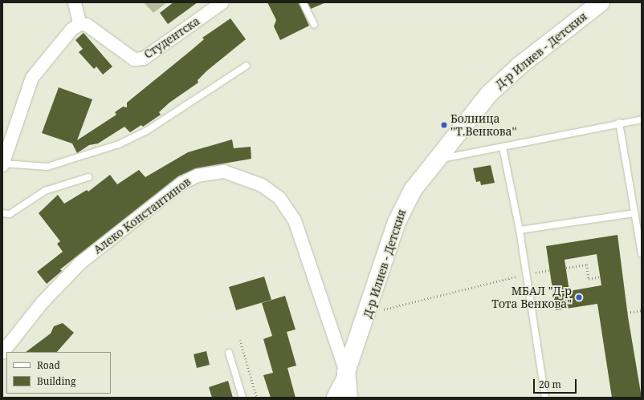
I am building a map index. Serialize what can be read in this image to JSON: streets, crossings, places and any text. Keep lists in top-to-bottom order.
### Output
{
  "streets": {
    "street": ["Студентска", "Д-р Илиев - Детския", "Алеко Константинов"]
  },
  "crossings": [
    ["Д-р Илиев - Детския", "Алеко Константинов"]
  ],
  "places": ["Болница ''Т.Венкова''", "МБАЛ \"Д-р Тота Венкова\""],
  "legend": ["Road", "Building"],
  "scale_bar": "20 m"
}
